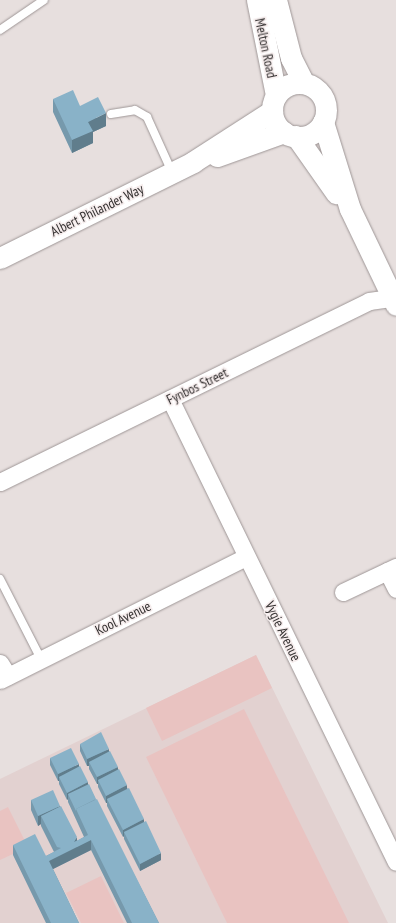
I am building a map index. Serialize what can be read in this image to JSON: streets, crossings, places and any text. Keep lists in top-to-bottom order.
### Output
{
  "streets": {
    "street": [
      "Melton Road",
      "Albert Philander Way",
      "Fynbos Street",
      "Kool Avenue",
      "Vygie Avenue"
    ]
  },
  "crossings": [
    ["Melton Road", "Albert Philander Way"],
    ["Fynbos Street", "Vygie Avenue"],
    ["Kool Avenue", "Vygie Avenue"]
  ]
}
